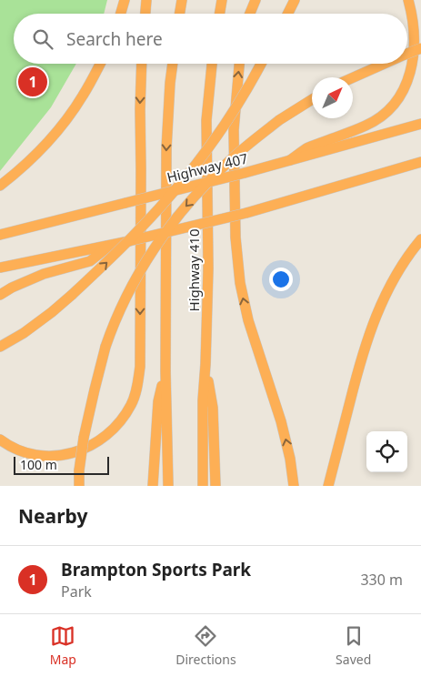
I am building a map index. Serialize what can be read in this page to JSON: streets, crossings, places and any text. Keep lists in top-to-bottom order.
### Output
{
  "streets": {
    "highway": ["Highway 407", "Highway 410"]
  },
  "scale_bar": "100 m",
  "north": "top right",
  "page": {
    "search": "Search here",
    "pins": "1",
    "scale": "100 m",
    "heading": "Nearby",
    "list": [
      {
        "mark": "1",
        "name": "Brampton Sports Park",
        "note": "Park",
        "value": "330 m"
      }
    ],
    "nav": ["Map", "Directions", "Saved"]
  }
}
